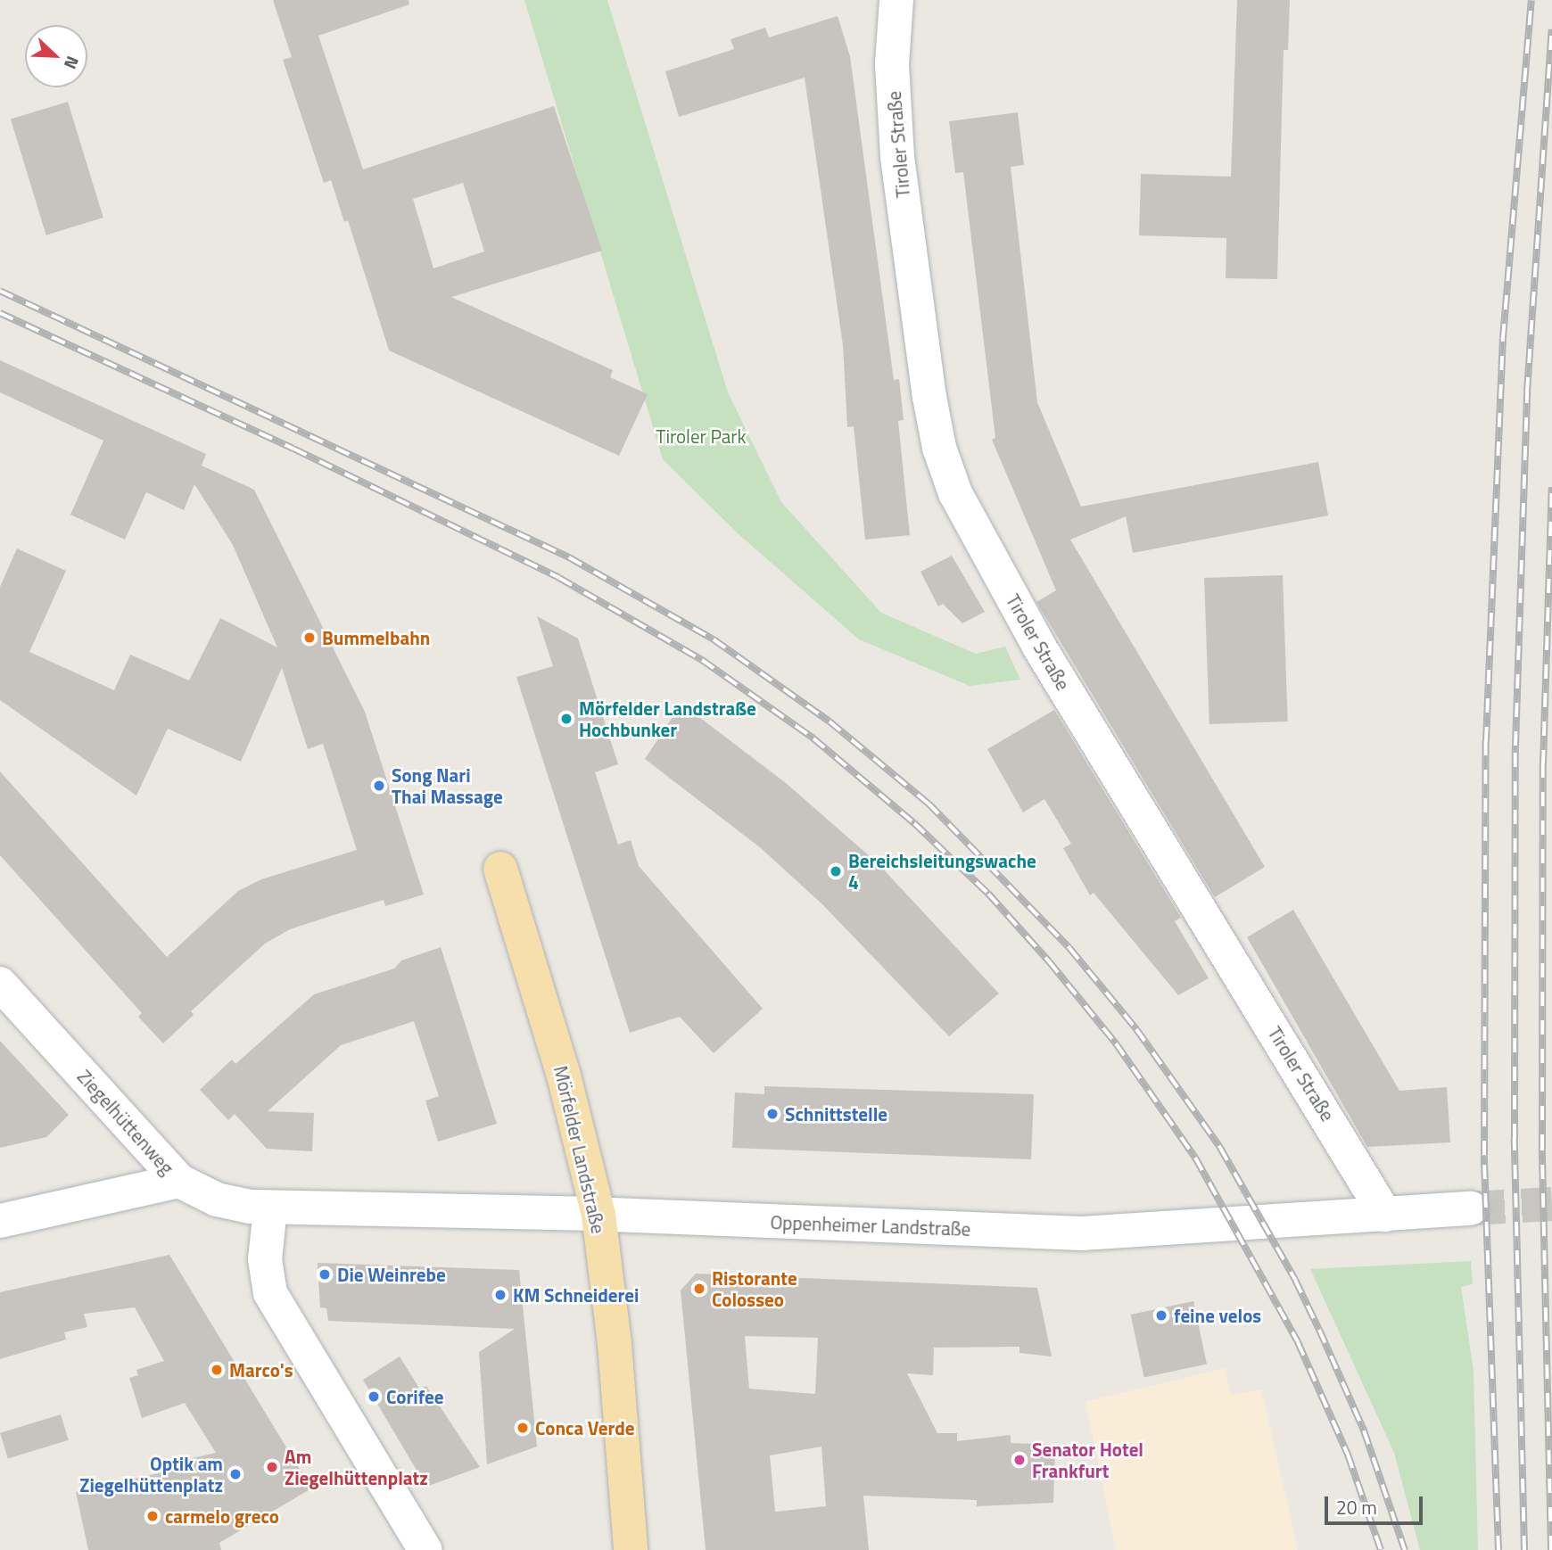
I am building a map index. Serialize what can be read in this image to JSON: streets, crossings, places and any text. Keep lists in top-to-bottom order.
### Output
{
  "streets": {
    "main road": ["Mörfelder Landstraße"],
    "street": ["Tiroler Straße", "Ziegelhüttenweg", "Oppenheimer Landstraße"]
  },
  "crossings": [
    ["Tiroler Straße", "Oppenheimer Landstraße"],
    ["Ziegelhüttenweg", "Oppenheimer Landstraße"],
    ["Mörfelder Landstraße", "Oppenheimer Landstraße"]
  ],
  "parks": ["Tiroler Park"],
  "places": [
    "Bummelbahn",
    "Mörfelder Landstraße Hochbunker",
    "Song Nari Thai Massage",
    "Bereichsleitungswache 4",
    "Schnittstelle",
    "Die Weinrebe",
    "Ristorante Colosseo",
    "KM Schneiderei",
    "feine velos",
    "Marco's",
    "Corifee",
    "Conca Verde",
    "Senator Hotel Frankfurt",
    "Am Ziegelhüttenplatz",
    "Optik am Ziegelhüttenplatz",
    "carmelo greco"
  ],
  "scale_bar": "20 m",
  "north": "bottom right"
}
